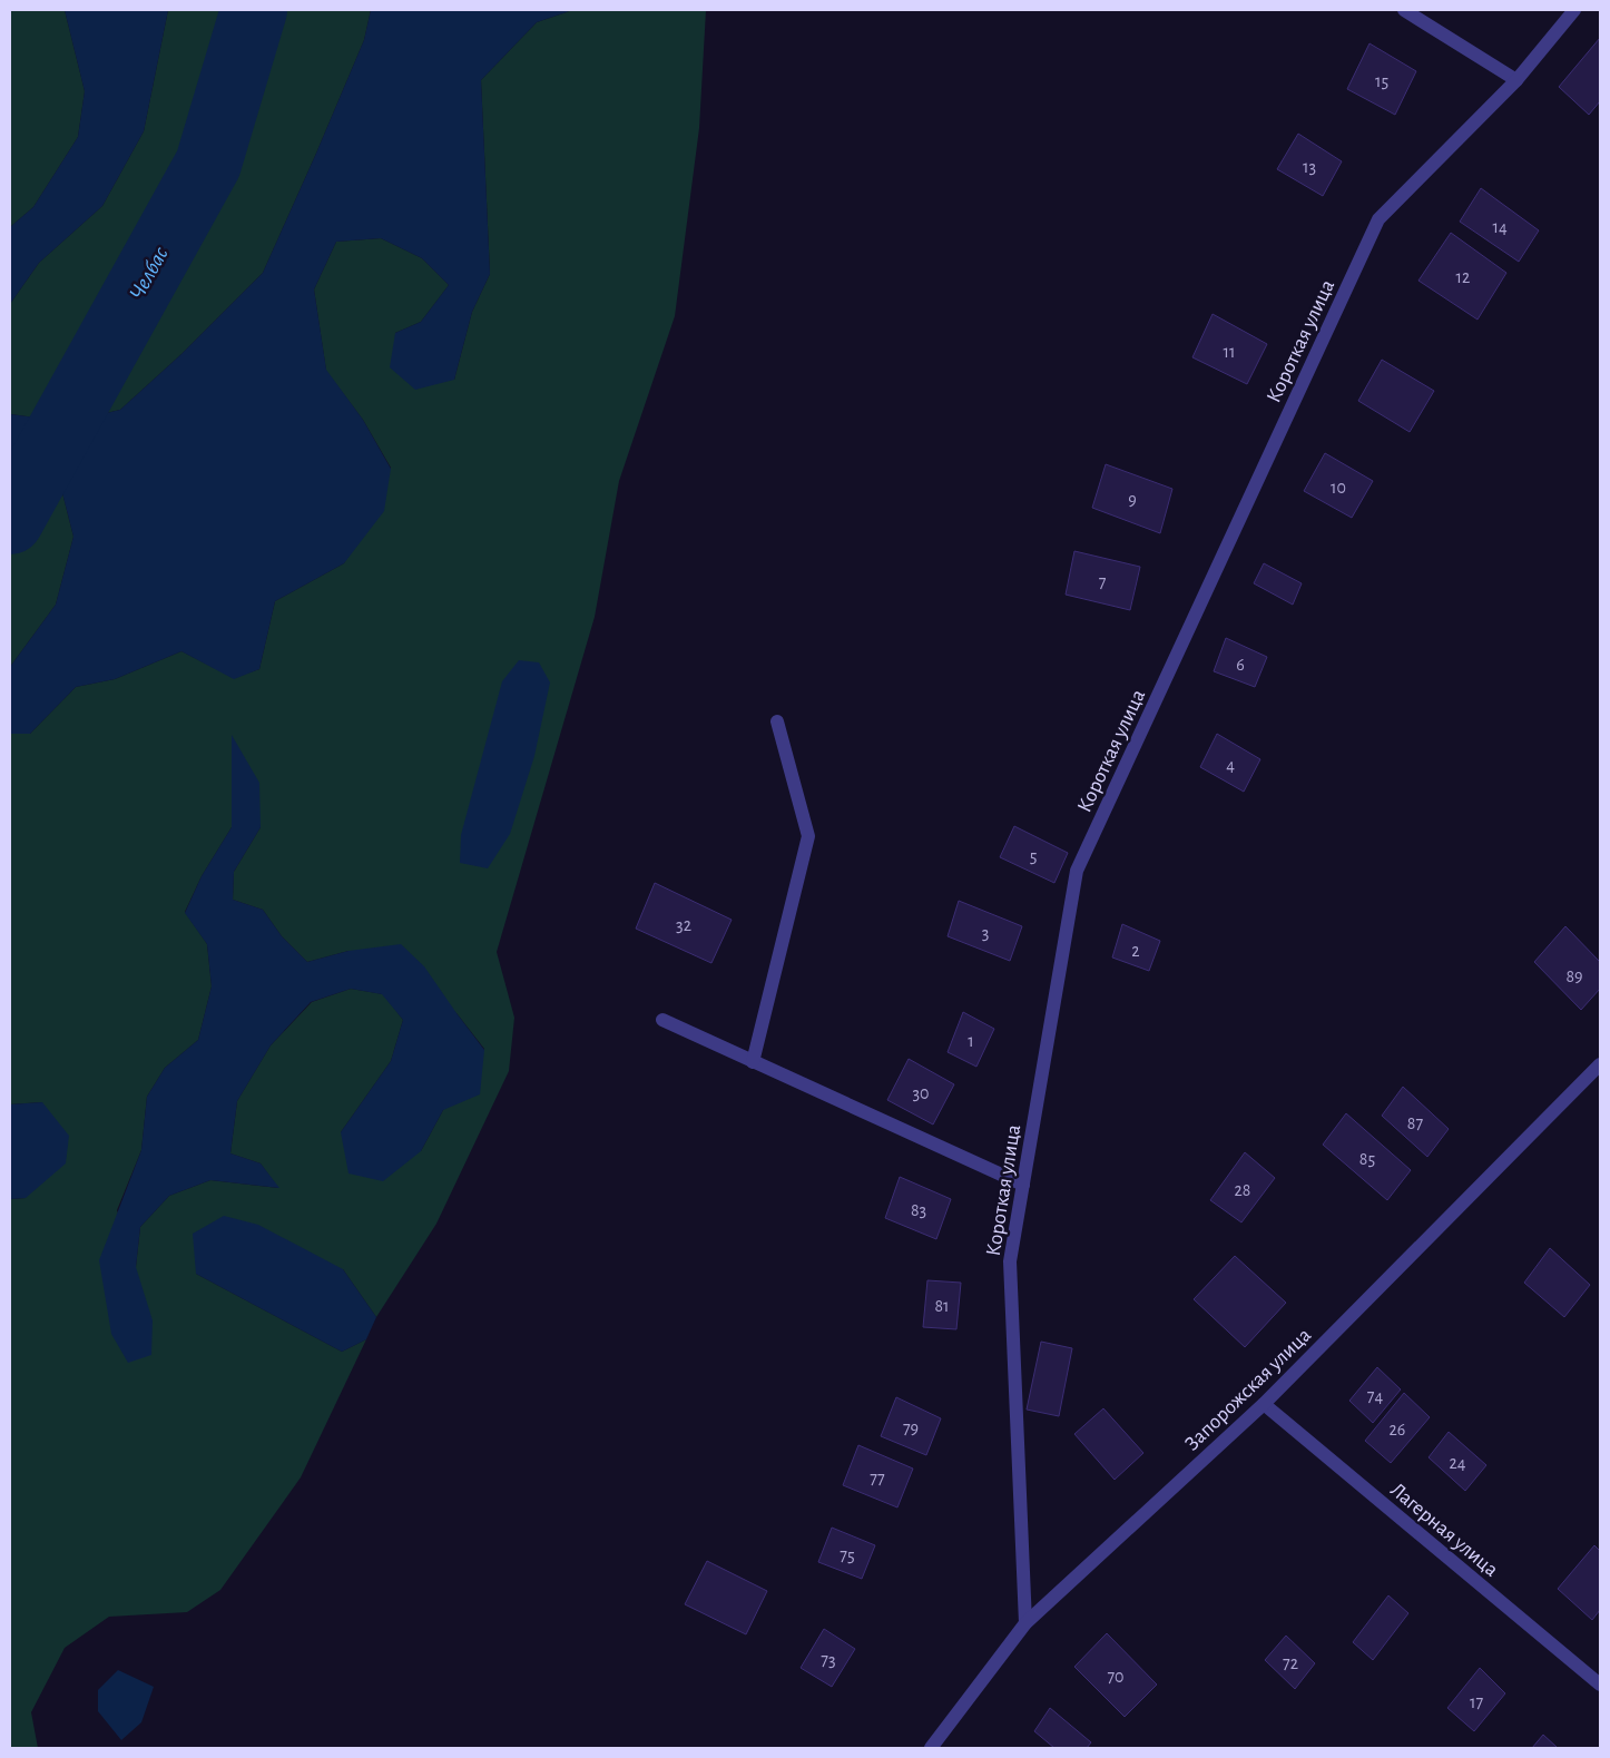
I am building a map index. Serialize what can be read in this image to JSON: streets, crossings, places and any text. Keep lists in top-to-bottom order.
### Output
{
  "streets": {
    "street": ["Короткая улица", "Запорожская улица", "Лагерная улица"]
  },
  "crossings": [
    ["Короткая улица", "Запорожская улица"],
    ["Запорожская улица", "Лагерная улица"]
  ],
  "water": ["Челбас"],
  "house_numbers": [
    "15",
    "13",
    "14",
    "12",
    "11",
    "10",
    "9",
    "7",
    "6",
    "4",
    "5",
    "32",
    "3",
    "2",
    "89",
    "1",
    "30",
    "87",
    "85",
    "28",
    "83",
    "81",
    "74",
    "79",
    "26",
    "24",
    "77",
    "75",
    "73",
    "72",
    "70",
    "17"
  ]
}
